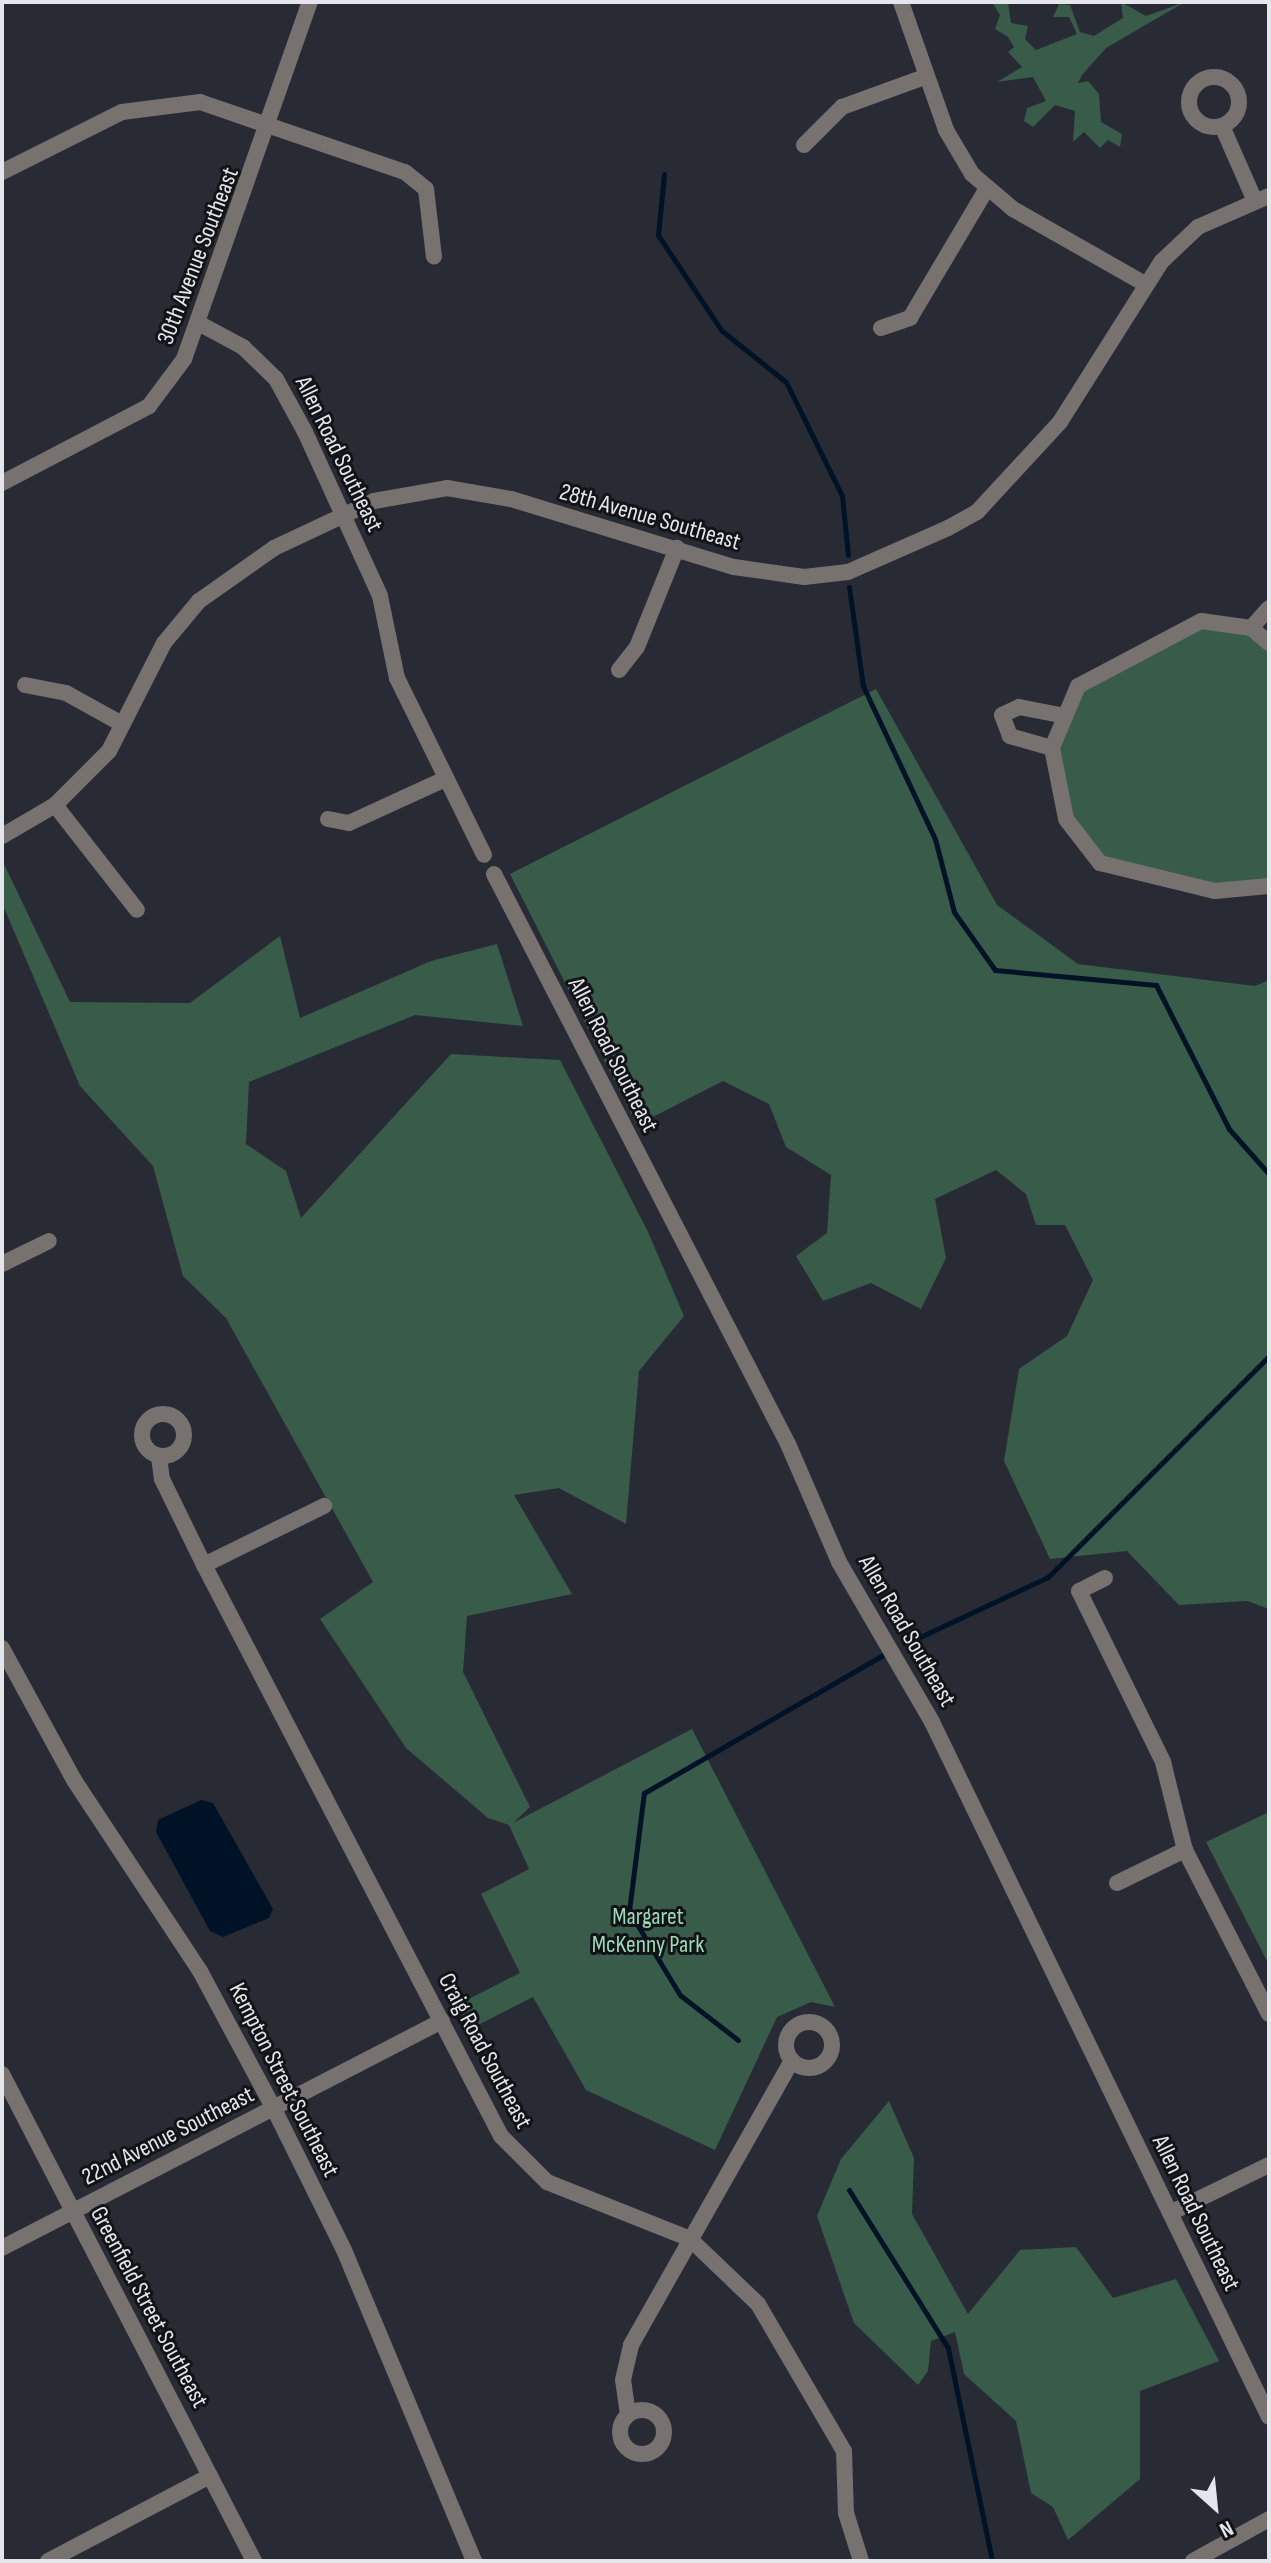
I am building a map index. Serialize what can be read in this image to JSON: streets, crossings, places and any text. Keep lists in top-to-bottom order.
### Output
{
  "streets": {
    "street": [
      "30th Avenue Southeast",
      "Allen Road Southeast",
      "28th Avenue Southeast",
      "Craig Road Southeast",
      "Kempton Street Southeast",
      "22nd Avenue Southeast",
      "Greenfield Street Southeast"
    ]
  },
  "crossings": [
    ["30th Avenue Southeast", "Allen Road Southeast"],
    ["Allen Road Southeast", "28th Avenue Southeast"],
    ["Craig Road Southeast", "22nd Avenue Southeast"],
    ["Kempton Street Southeast", "22nd Avenue Southeast"],
    ["22nd Avenue Southeast", "Greenfield Street Southeast"]
  ],
  "parks": ["Margaret McKenny Park"],
  "north": "bottom right"
}
